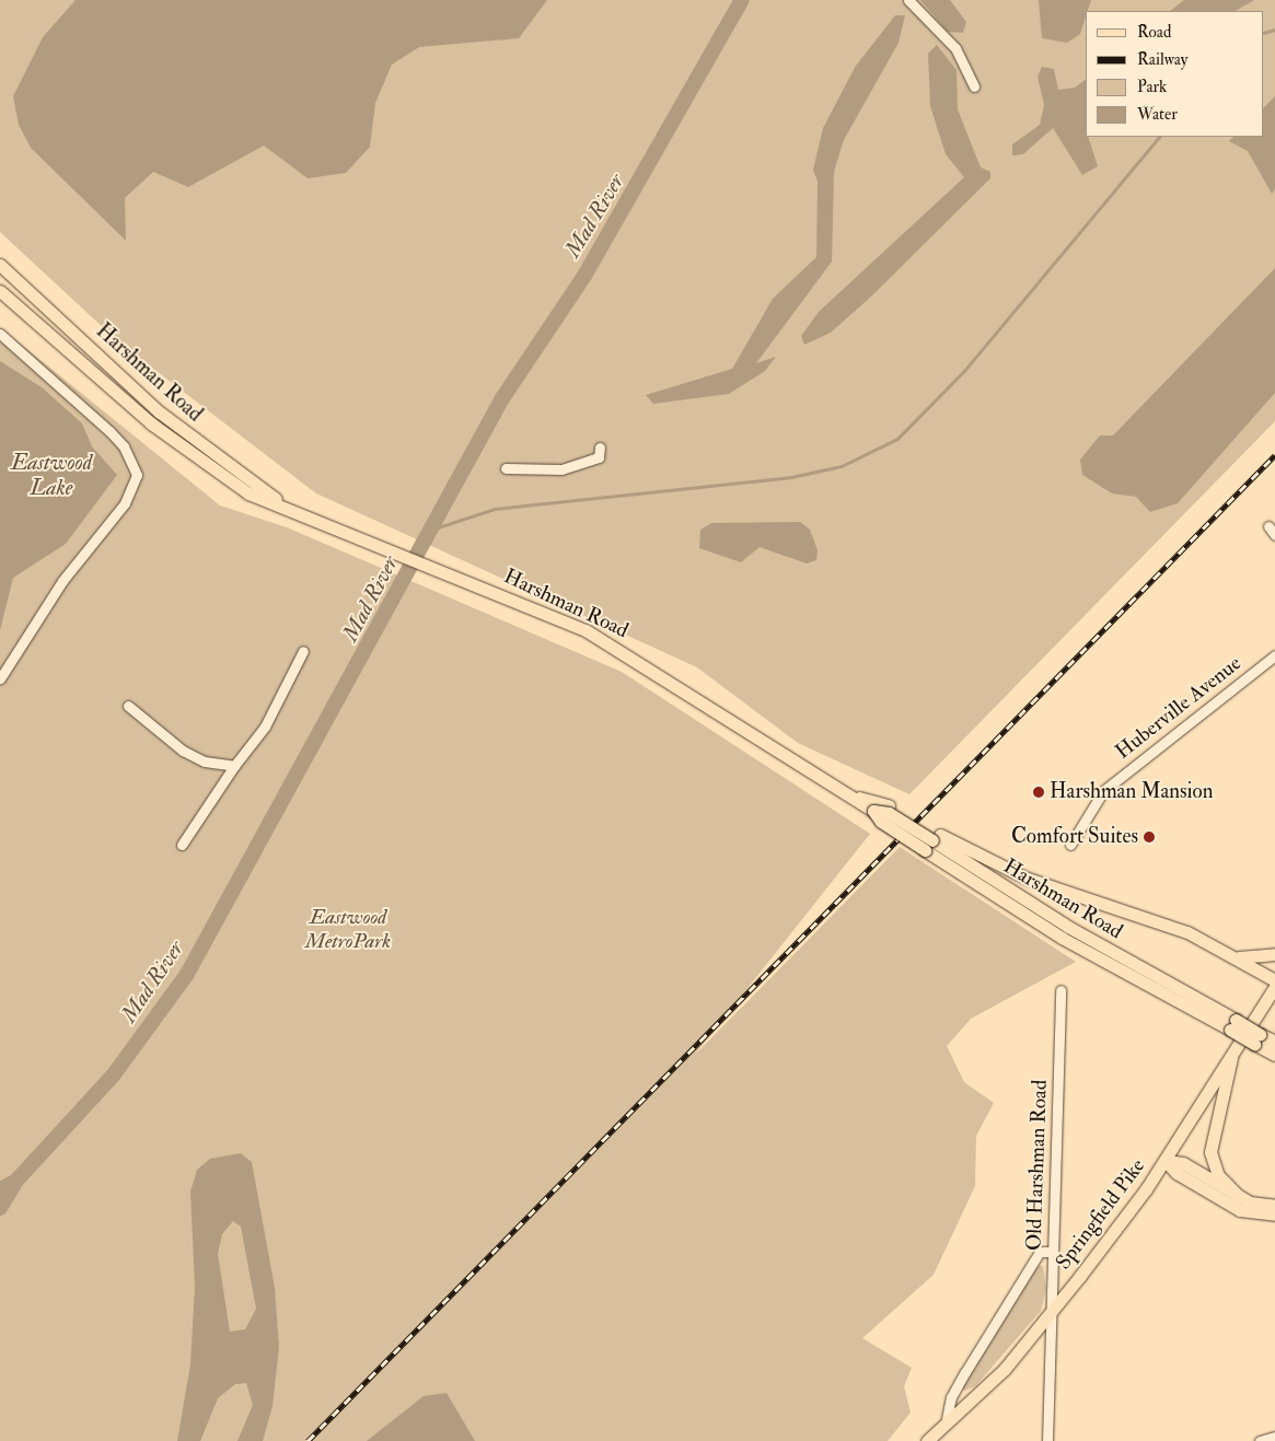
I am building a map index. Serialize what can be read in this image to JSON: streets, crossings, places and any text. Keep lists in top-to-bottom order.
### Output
{
  "streets": {
    "main road": ["Harshman Road", "Springfield Pike"],
    "street": ["Huberville Avenue", "Old Harshman Road"]
  },
  "crossings": [
    ["Old Harshman Road", "Springfield Pike"]
  ],
  "water": ["Mad River", "Eastwood Lake"],
  "parks": ["Eastwood MetroPark"],
  "places": ["Harshman Mansion", "Comfort Suites"],
  "legend": [
    "Road",
    "Railway",
    "Park",
    "Water"
  ]
}
